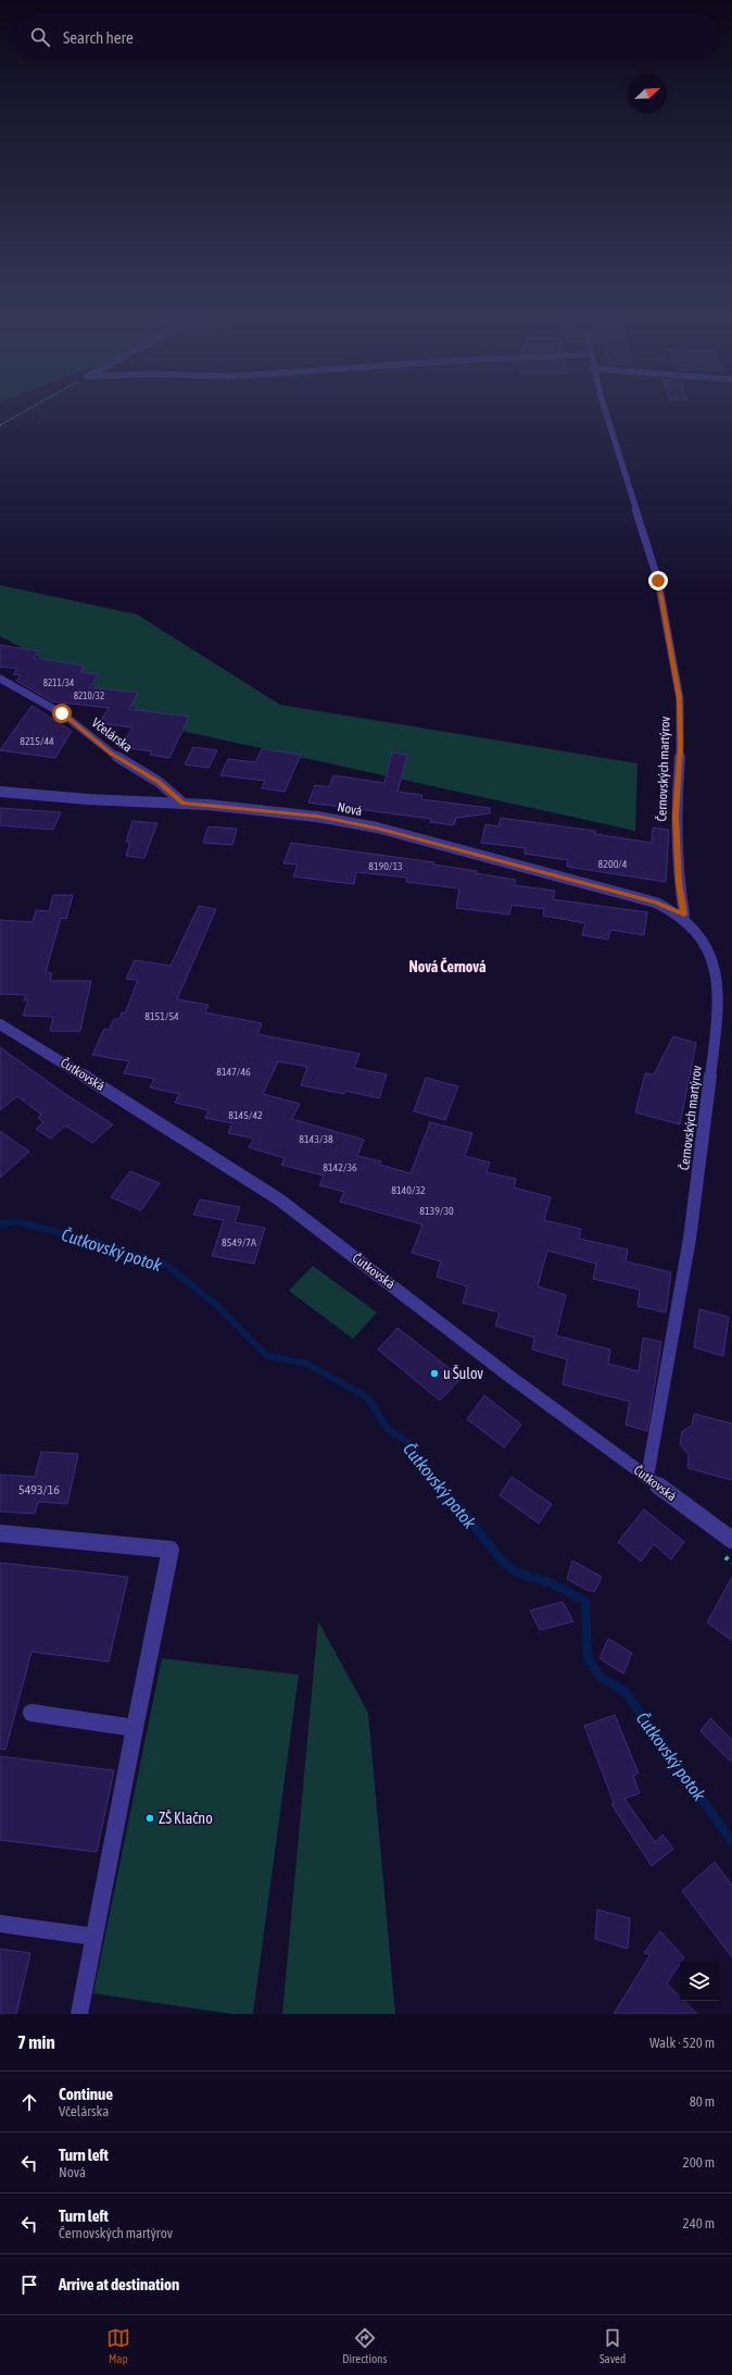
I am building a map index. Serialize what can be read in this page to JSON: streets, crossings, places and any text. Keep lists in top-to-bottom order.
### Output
{
  "streets": {
    "street": [
      "Včelárska",
      "Černovských martýrov",
      "Nová",
      "Čutkovská"
    ]
  },
  "crossings": [
    ["Včelárska", "Nová"],
    ["Černovských martýrov", "Nová"],
    ["Černovských martýrov", "Čutkovská"]
  ],
  "districts": ["Nová Černová"],
  "water": ["Čutkovský potok"],
  "places": ["u Šulov", "ZŠ Klačno"],
  "house_numbers": [
    "8211/34",
    "8210/32",
    "8215/44",
    "8200/4",
    "8190/13",
    "8151/54",
    "8147/46",
    "8145/42",
    "8143/38",
    "8142/36",
    "8140/32",
    "8139/30",
    "8549/7A",
    "5493/16"
  ],
  "north": "top right",
  "page": {
    "search": "Search here",
    "heading": ["7 min", "Walk · 520 m"],
    "list": [
      ["Continue", "Včelárska", "80 m"],
      ["Turn left", "Nová", "200 m"],
      ["Turn left", "Černovských martýrov", "240 m"],
      "Arrive at destination"
    ],
    "nav": ["Map", "Directions", "Saved"]
  }
}
